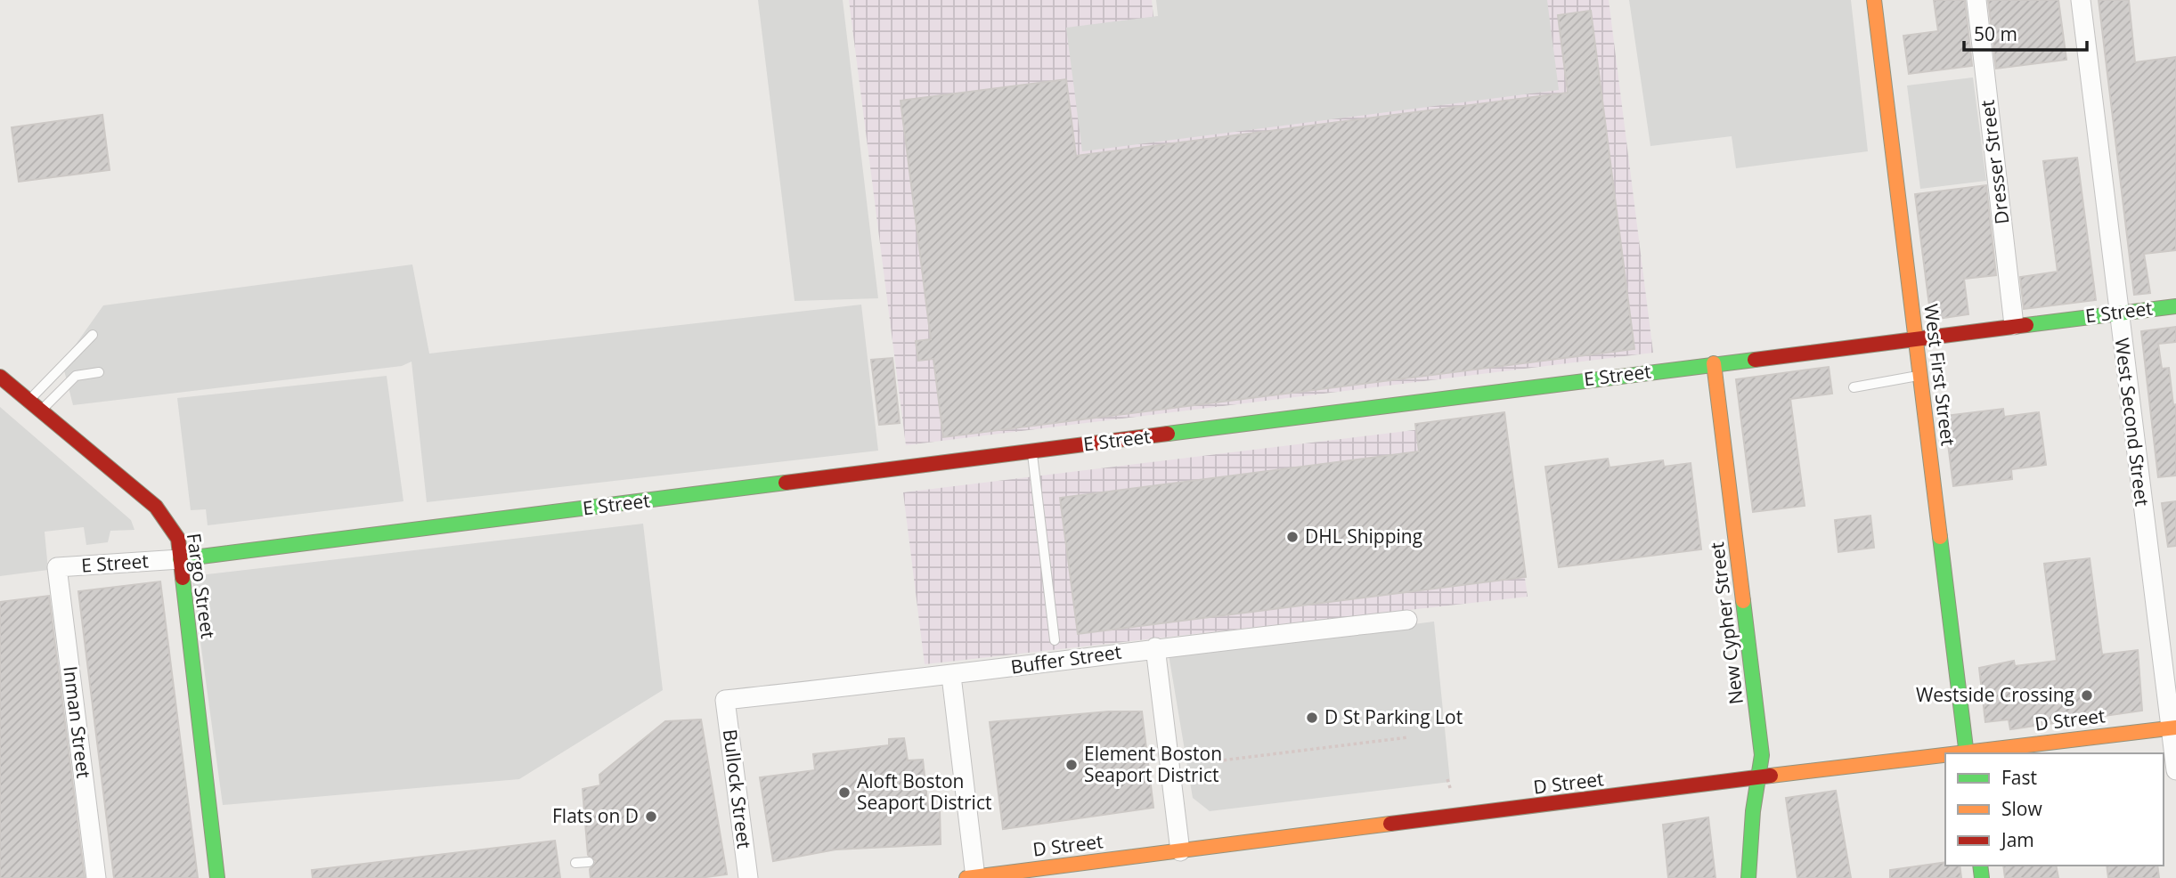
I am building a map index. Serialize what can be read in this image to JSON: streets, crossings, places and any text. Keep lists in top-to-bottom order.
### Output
{
  "streets": {
    "street": [
      "Dresser Street",
      "E Street",
      "West First Street",
      "West Second Street",
      "Fargo Street",
      "New Cypher Street",
      "Buffer Street",
      "D Street",
      "Inman Street",
      "Bullock Street"
    ]
  },
  "crossings": [
    ["Dresser Street", "E Street"],
    ["E Street", "West First Street"],
    ["E Street", "West Second Street"],
    ["E Street", "Fargo Street"],
    ["E Street", "New Cypher Street"],
    ["E Street", "Inman Street"],
    ["West First Street", "D Street"],
    ["West Second Street", "D Street"],
    ["New Cypher Street", "D Street"],
    ["Buffer Street", "Bullock Street"]
  ],
  "places": [
    "DHL Shipping",
    "Westside Crossing",
    "D St Parking Lot",
    "Element Boston Seaport District",
    "Aloft Boston Seaport District",
    "Flats on D"
  ],
  "legend": ["Fast", "Slow", "Jam"],
  "scale_bar": "50 m"
}
